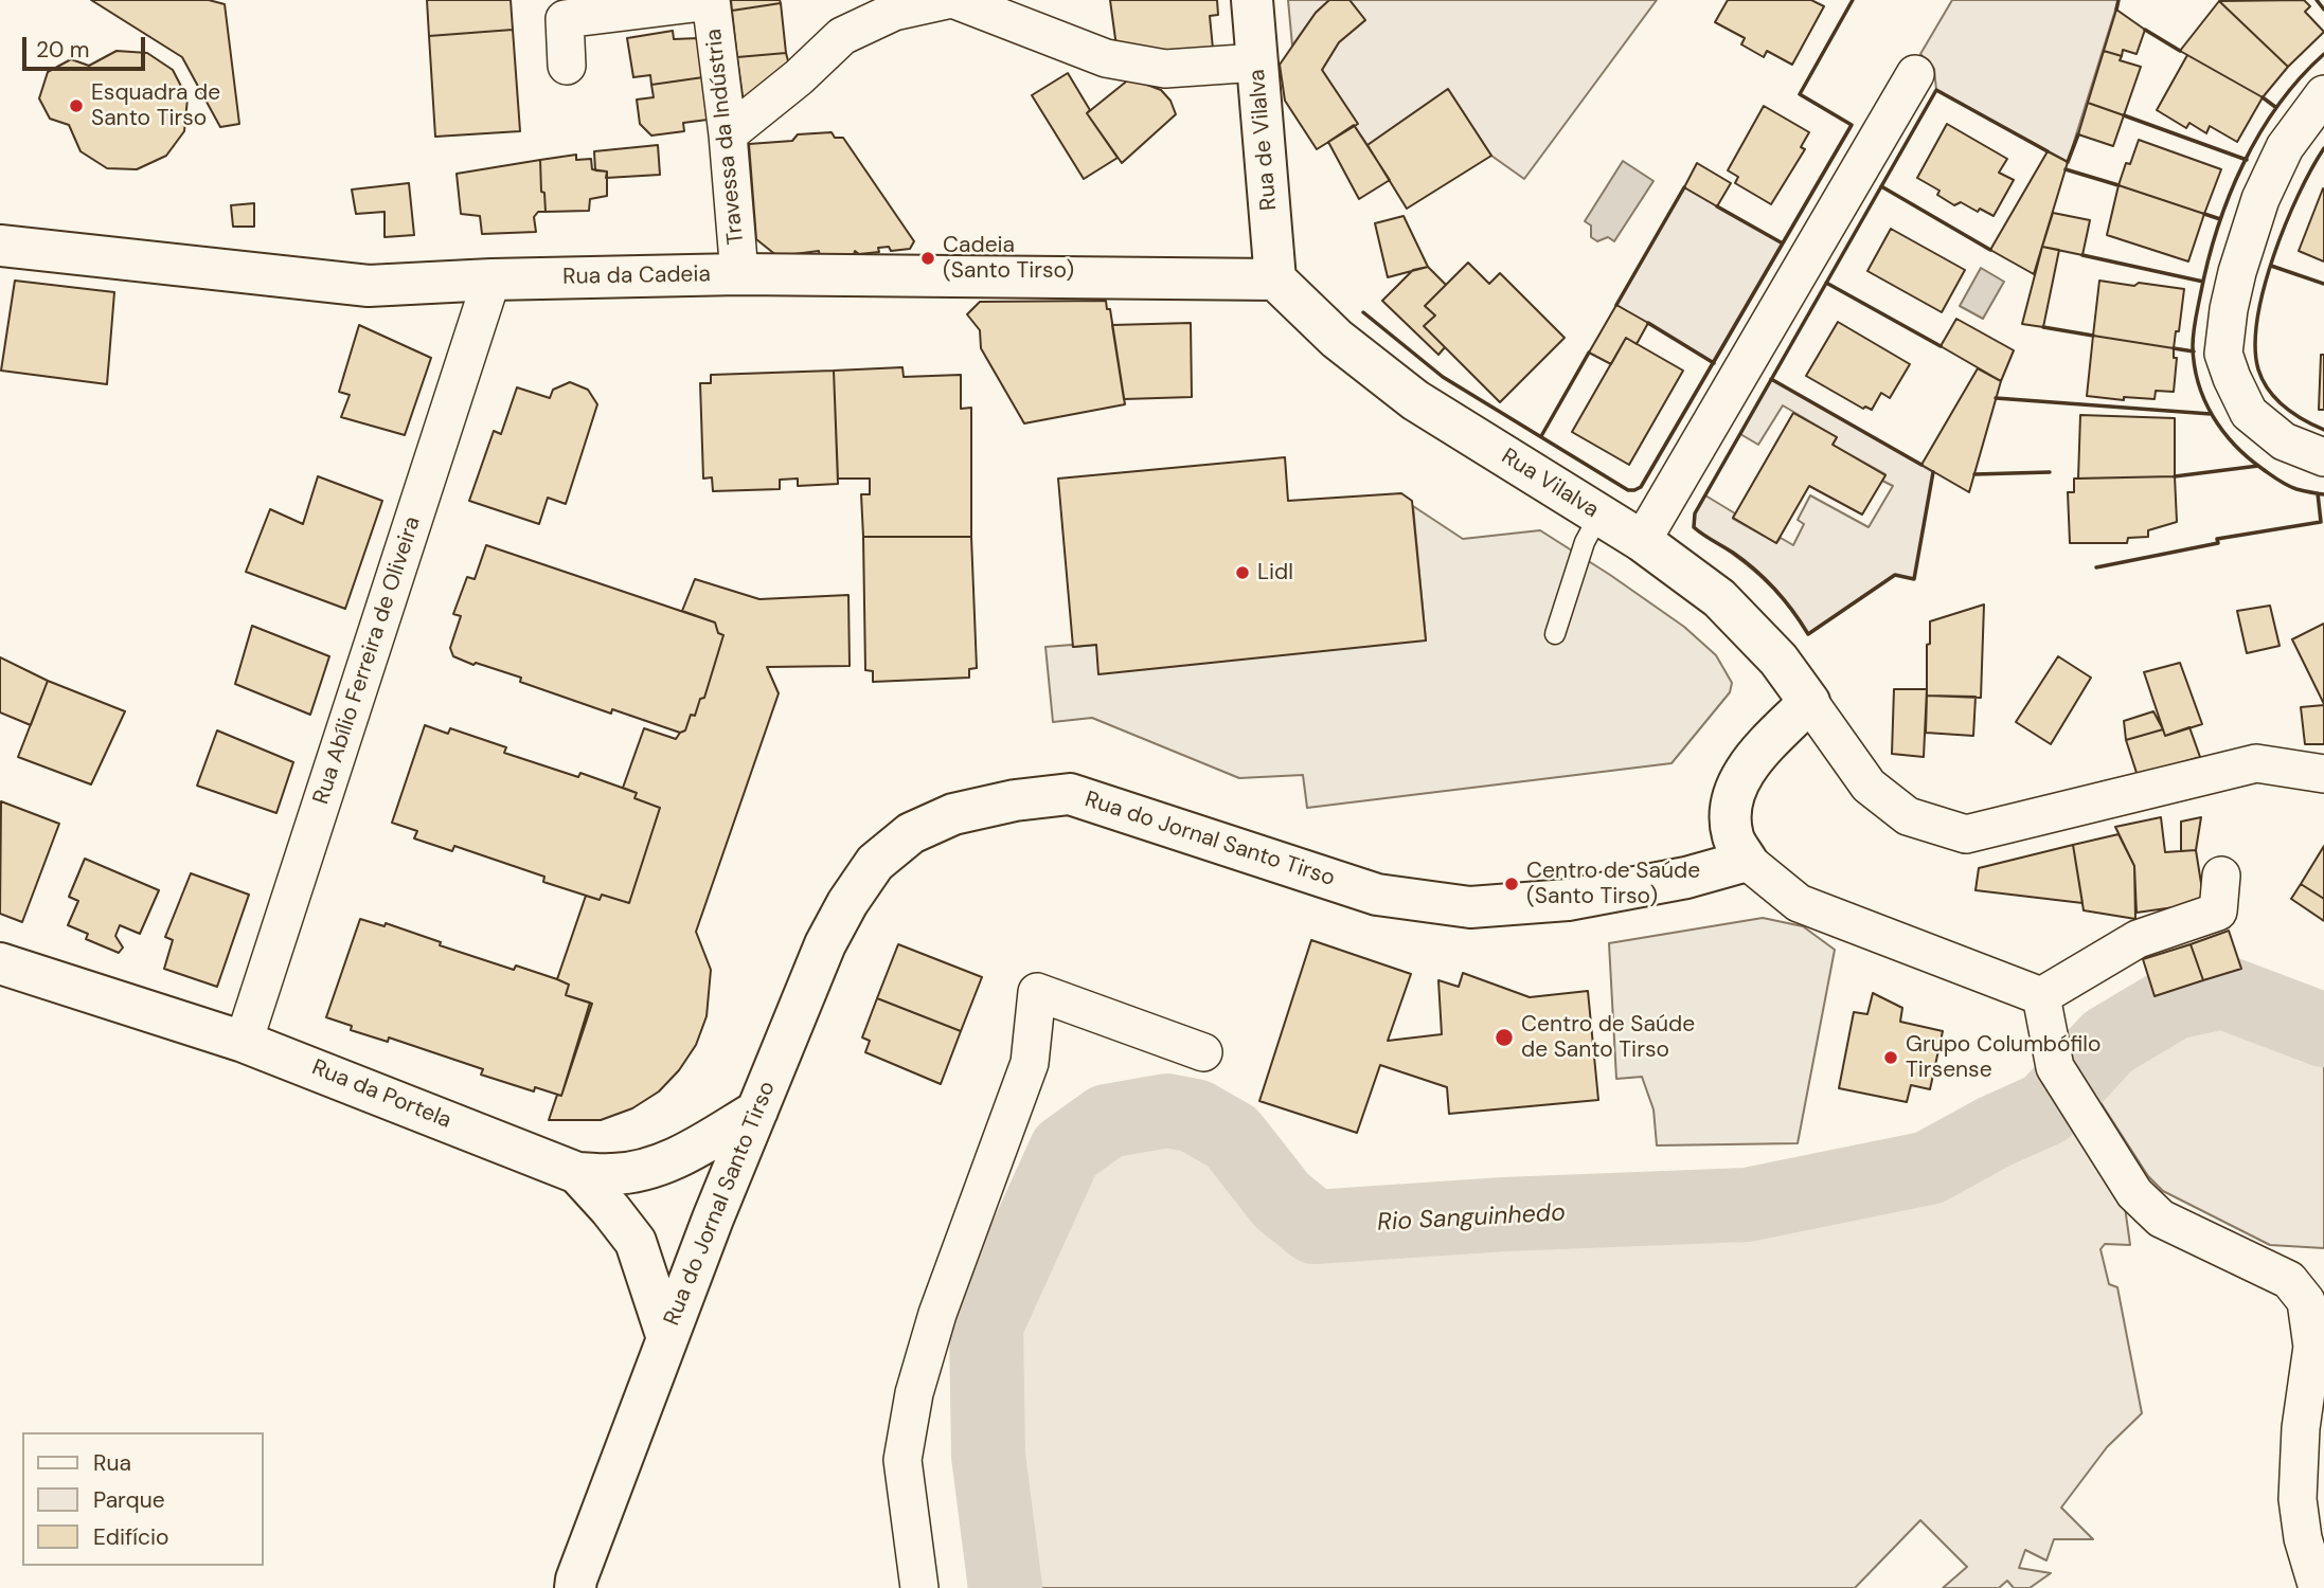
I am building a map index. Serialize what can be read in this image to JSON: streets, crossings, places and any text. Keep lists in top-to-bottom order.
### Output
{
  "streets": {
    "street": [
      "Travessa da Indústria",
      "Rua de Vilalva",
      "Rua da Cadeia",
      "Rua Vilalva",
      "Rua Abílio Ferreira de Oliveira",
      "Rua do Jornal Santo Tirso",
      "Rua da Portela"
    ]
  },
  "crossings": [
    ["Travessa da Indústria", "Rua da Cadeia"],
    ["Rua de Vilalva", "Rua da Cadeia"],
    ["Rua de Vilalva", "Rua Vilalva"],
    ["Rua da Cadeia", "Rua Vilalva"],
    ["Rua da Cadeia", "Rua Abílio Ferreira de Oliveira"],
    ["Rua Abílio Ferreira de Oliveira", "Rua da Portela"],
    ["Rua do Jornal Santo Tirso", "Rua da Portela"]
  ],
  "water": ["Rio Sanguinhedo"],
  "places": [
    "Esquadra de Santo Tirso",
    "Cadeia (Santo Tirso)",
    "Lidl",
    "Centro de Saúde (Santo Tirso)",
    "Centro de Saúde de Santo Tirso",
    "Grupo Columbófilo Tirsense"
  ],
  "legend": ["Rua", "Parque", "Edifício"],
  "scale_bar": "20 m"
}
